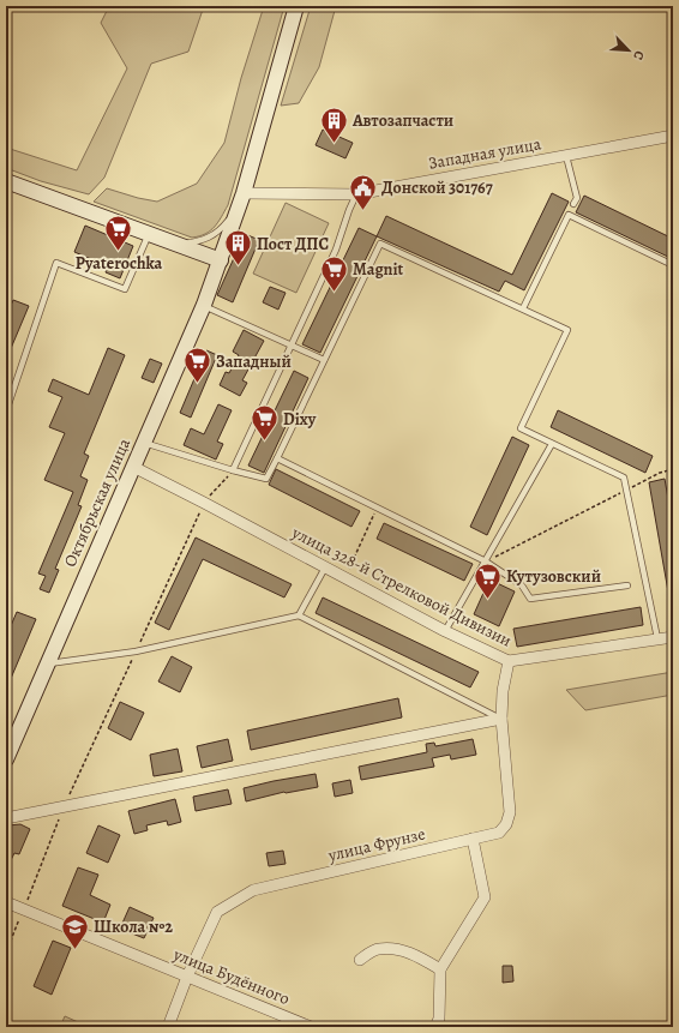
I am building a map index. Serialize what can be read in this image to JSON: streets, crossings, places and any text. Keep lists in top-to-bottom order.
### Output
{
  "streets": {
    "main road": ["Октябрьская улица"],
    "street": [
      "Западная улица",
      "улица 328-й Стрелковой Дивизии",
      "улица Фрунзе",
      "улица Будённого"
    ]
  },
  "crossings": [
    ["Западная улица", "Октябрьская улица"],
    ["Октябрьская улица", "улица 328-й Стрелковой Дивизии"],
    ["улица 328-й Стрелковой Дивизии", "улица Фрунзе"],
    ["улица Фрунзе", "улица Будённого"]
  ],
  "places": {
    "building": ["Автозапчасти", "Пост ДПС"],
    "public building": ["Донской 301767"],
    "supermarket": [
      "Pyaterochka",
      "Magnit",
      "Западный",
      "Dixy",
      "Кутузовский"
    ],
    "school or university": ["Школа №2"]
  },
  "north": "bottom right"
}
